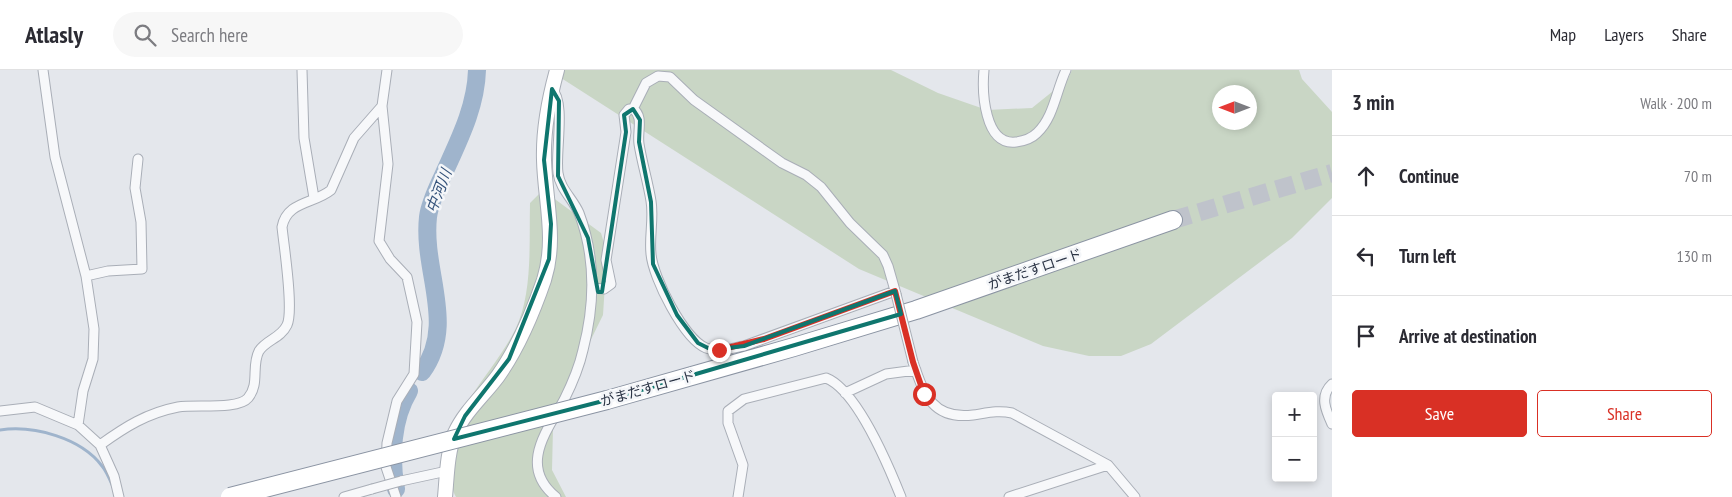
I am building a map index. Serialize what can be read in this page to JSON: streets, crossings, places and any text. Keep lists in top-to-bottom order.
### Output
{
  "streets": {
    "highway": ["がまだすロード"]
  },
  "water": ["中河川"],
  "north": "left",
  "page": {
    "header": "Atlasly",
    "search": "Search here",
    "nav": ["Map", "Layers", "Share"],
    "heading": ["3 min", "Walk · 200 m"],
    "list": [
      ["Continue", "70 m"],
      ["Turn left", "130 m"],
      "Arrive at destination"
    ],
    "buttons": ["Save", "Share"],
    "map_buttons": ["+", "−"]
  }
}
